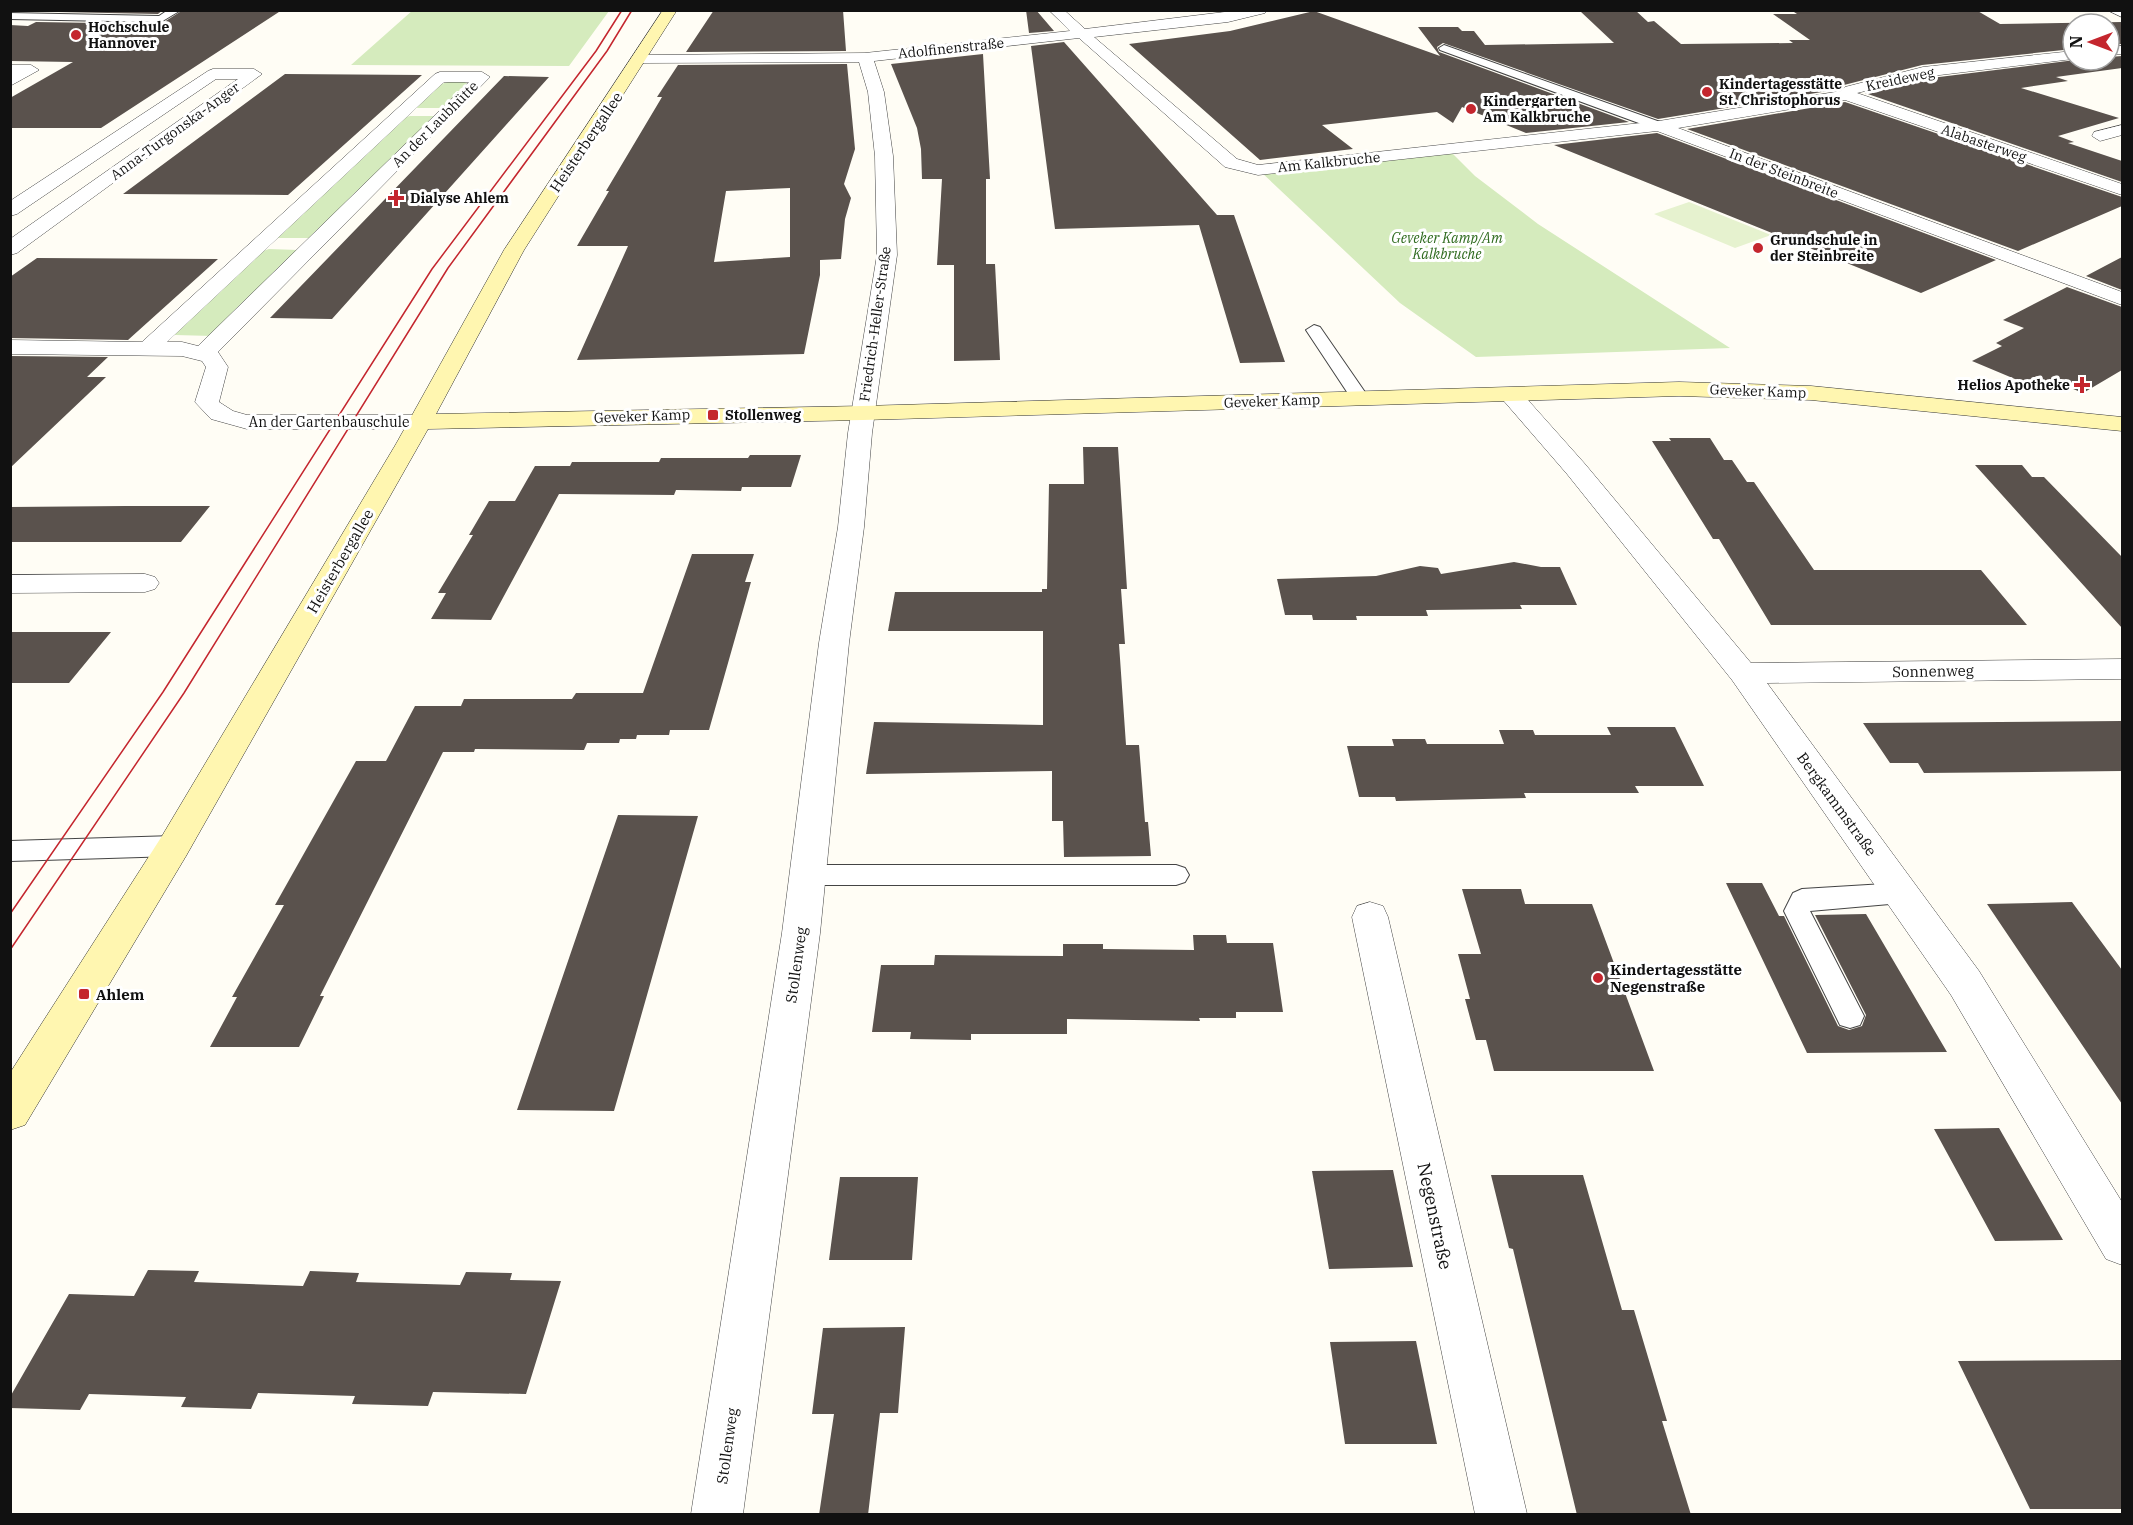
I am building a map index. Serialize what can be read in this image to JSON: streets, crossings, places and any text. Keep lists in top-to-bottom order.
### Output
{
  "streets": {
    "main road": ["Heisterbergallee", "Geveker Kamp"],
    "street": [
      "Adolfinenstraße",
      "Kreideweg",
      "An der Laubhütte",
      "Anna-Turgonska-Anger",
      "Alabasterweg",
      "Am Kalkbruche",
      "In der Steinbreite",
      "Friedrich-Heller-Straße",
      "An der Gartenbauschule",
      "Sonnenweg",
      "Bergkammstraße",
      "Stollenweg",
      "Negenstraße"
    ]
  },
  "crossings": [
    ["Adolfinenstraße", "Heisterbergallee"],
    ["Adolfinenstraße", "Am Kalkbruche"],
    ["Adolfinenstraße", "Friedrich-Heller-Straße"],
    ["Kreideweg", "Alabasterweg"],
    ["Kreideweg", "Am Kalkbruche"],
    ["Kreideweg", "In der Steinbreite"],
    ["An der Laubhütte", "An der Gartenbauschule"],
    ["Heisterbergallee", "Geveker Kamp"],
    ["Heisterbergallee", "An der Gartenbauschule"],
    ["Am Kalkbruche", "In der Steinbreite"],
    ["Friedrich-Heller-Straße", "Geveker Kamp"],
    ["Friedrich-Heller-Straße", "Stollenweg"],
    ["Geveker Kamp", "An der Gartenbauschule"],
    ["Geveker Kamp", "Bergkammstraße"],
    ["Geveker Kamp", "Stollenweg"],
    ["Sonnenweg", "Bergkammstraße"]
  ],
  "parks": ["Geveker Kamp/Am Kalkbruche"],
  "places": {
    "other": [
      "Hochschule Hannover",
      "Kindertagesstätte St. Christophorus",
      "Kindergarten Am Kalkbruche",
      "Grundschule in der Steinbreite",
      "Kindertagesstätte Negenstraße"
    ],
    "health": ["Dialyse Ahlem", "Helios Apotheke"],
    "transit": ["Stollenweg", "Ahlem"]
  },
  "north": "left"
}
